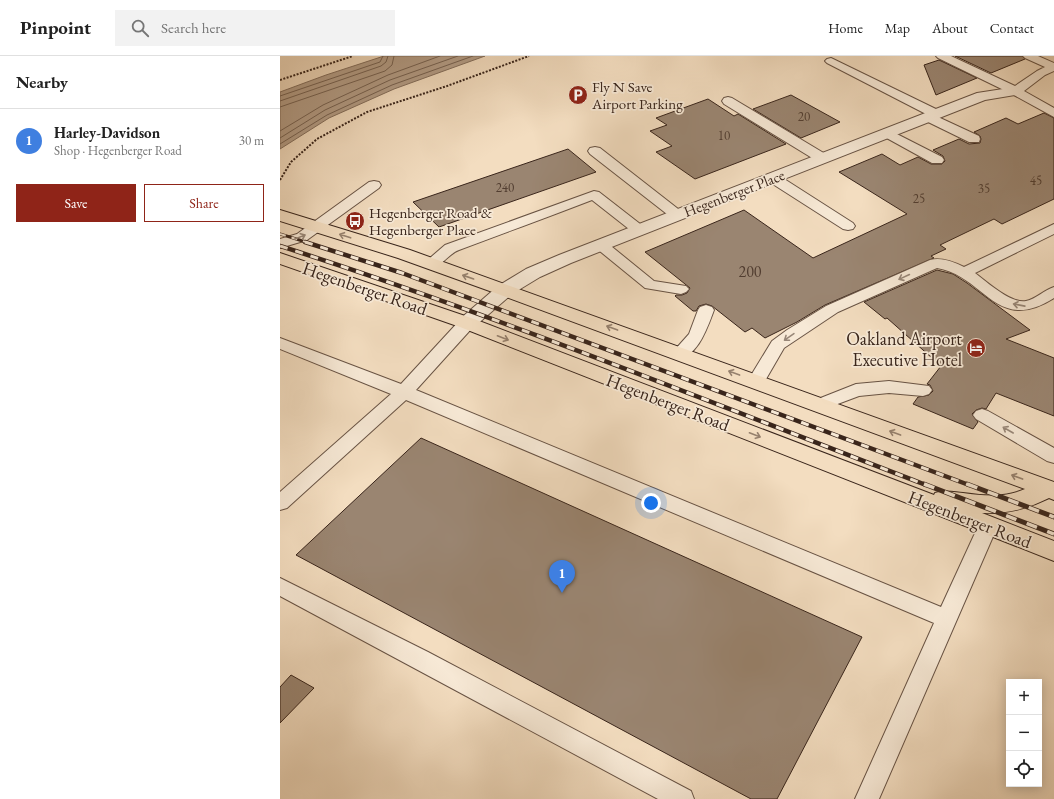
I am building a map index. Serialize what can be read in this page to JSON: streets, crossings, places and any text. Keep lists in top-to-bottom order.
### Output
{
  "streets": {
    "main road": ["Hegenberger Road"],
    "street": ["Hegenberger Place"]
  },
  "crossings": [
    ["Hegenberger Place", "Hegenberger Road"]
  ],
  "places": {
    "parking": ["Fly N Save Airport Parking"],
    "bus stop": ["Hegenberger Road & Hegenberger Place"],
    "hotel": ["Oakland Airport Executive Hotel"]
  },
  "house_numbers": [
    "20",
    "10",
    "45",
    "240",
    "35",
    "25",
    "200"
  ],
  "page": {
    "header": "Pinpoint",
    "search": "Search here",
    "nav": [
      "Home",
      "Map",
      "About",
      "Contact"
    ],
    "heading": "Nearby",
    "list": [
      {
        "mark": "1",
        "name": "Harley-Davidson",
        "note": "Shop · Hegenberger Road",
        "value": "30 m"
      }
    ],
    "buttons": ["Save", "Share"],
    "pins": "1",
    "map_buttons": ["+", "−"]
  }
}
